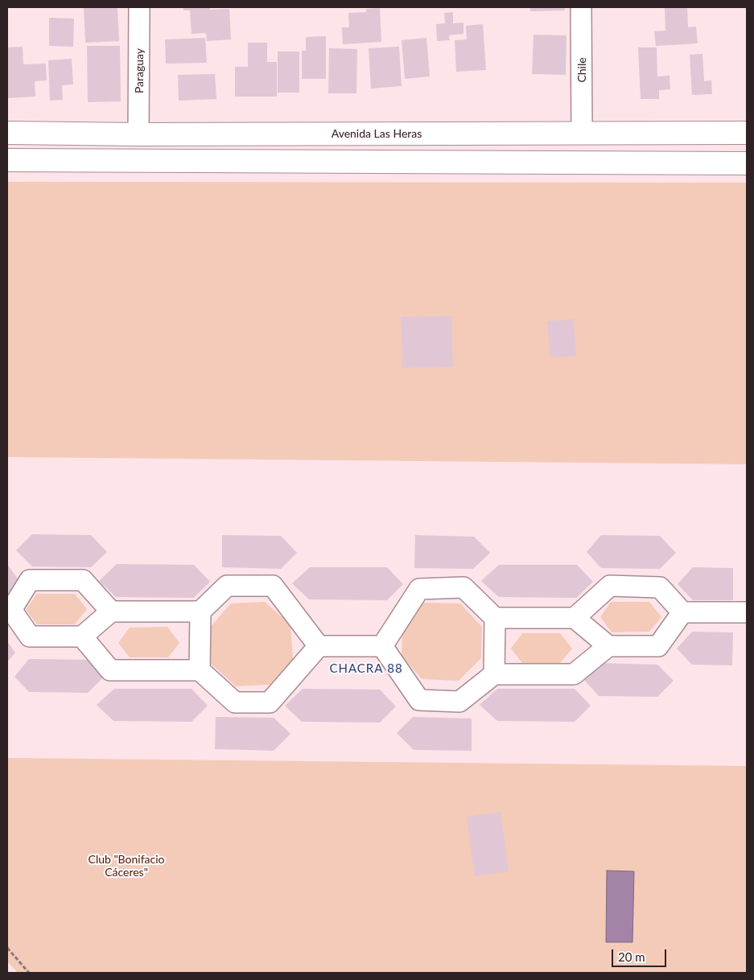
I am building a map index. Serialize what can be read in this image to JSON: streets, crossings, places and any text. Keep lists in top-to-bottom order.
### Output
{
  "streets": {
    "main road": ["Avenida Las Heras"],
    "street": ["Chile", "Paraguay"]
  },
  "crossings": [
    ["Chile", "Avenida Las Heras"],
    ["Paraguay", "Avenida Las Heras"]
  ],
  "districts": ["CHACRA 88"],
  "parks": ["Club \"Bonifacio Cáceres\""],
  "scale_bar": "20 m"
}
